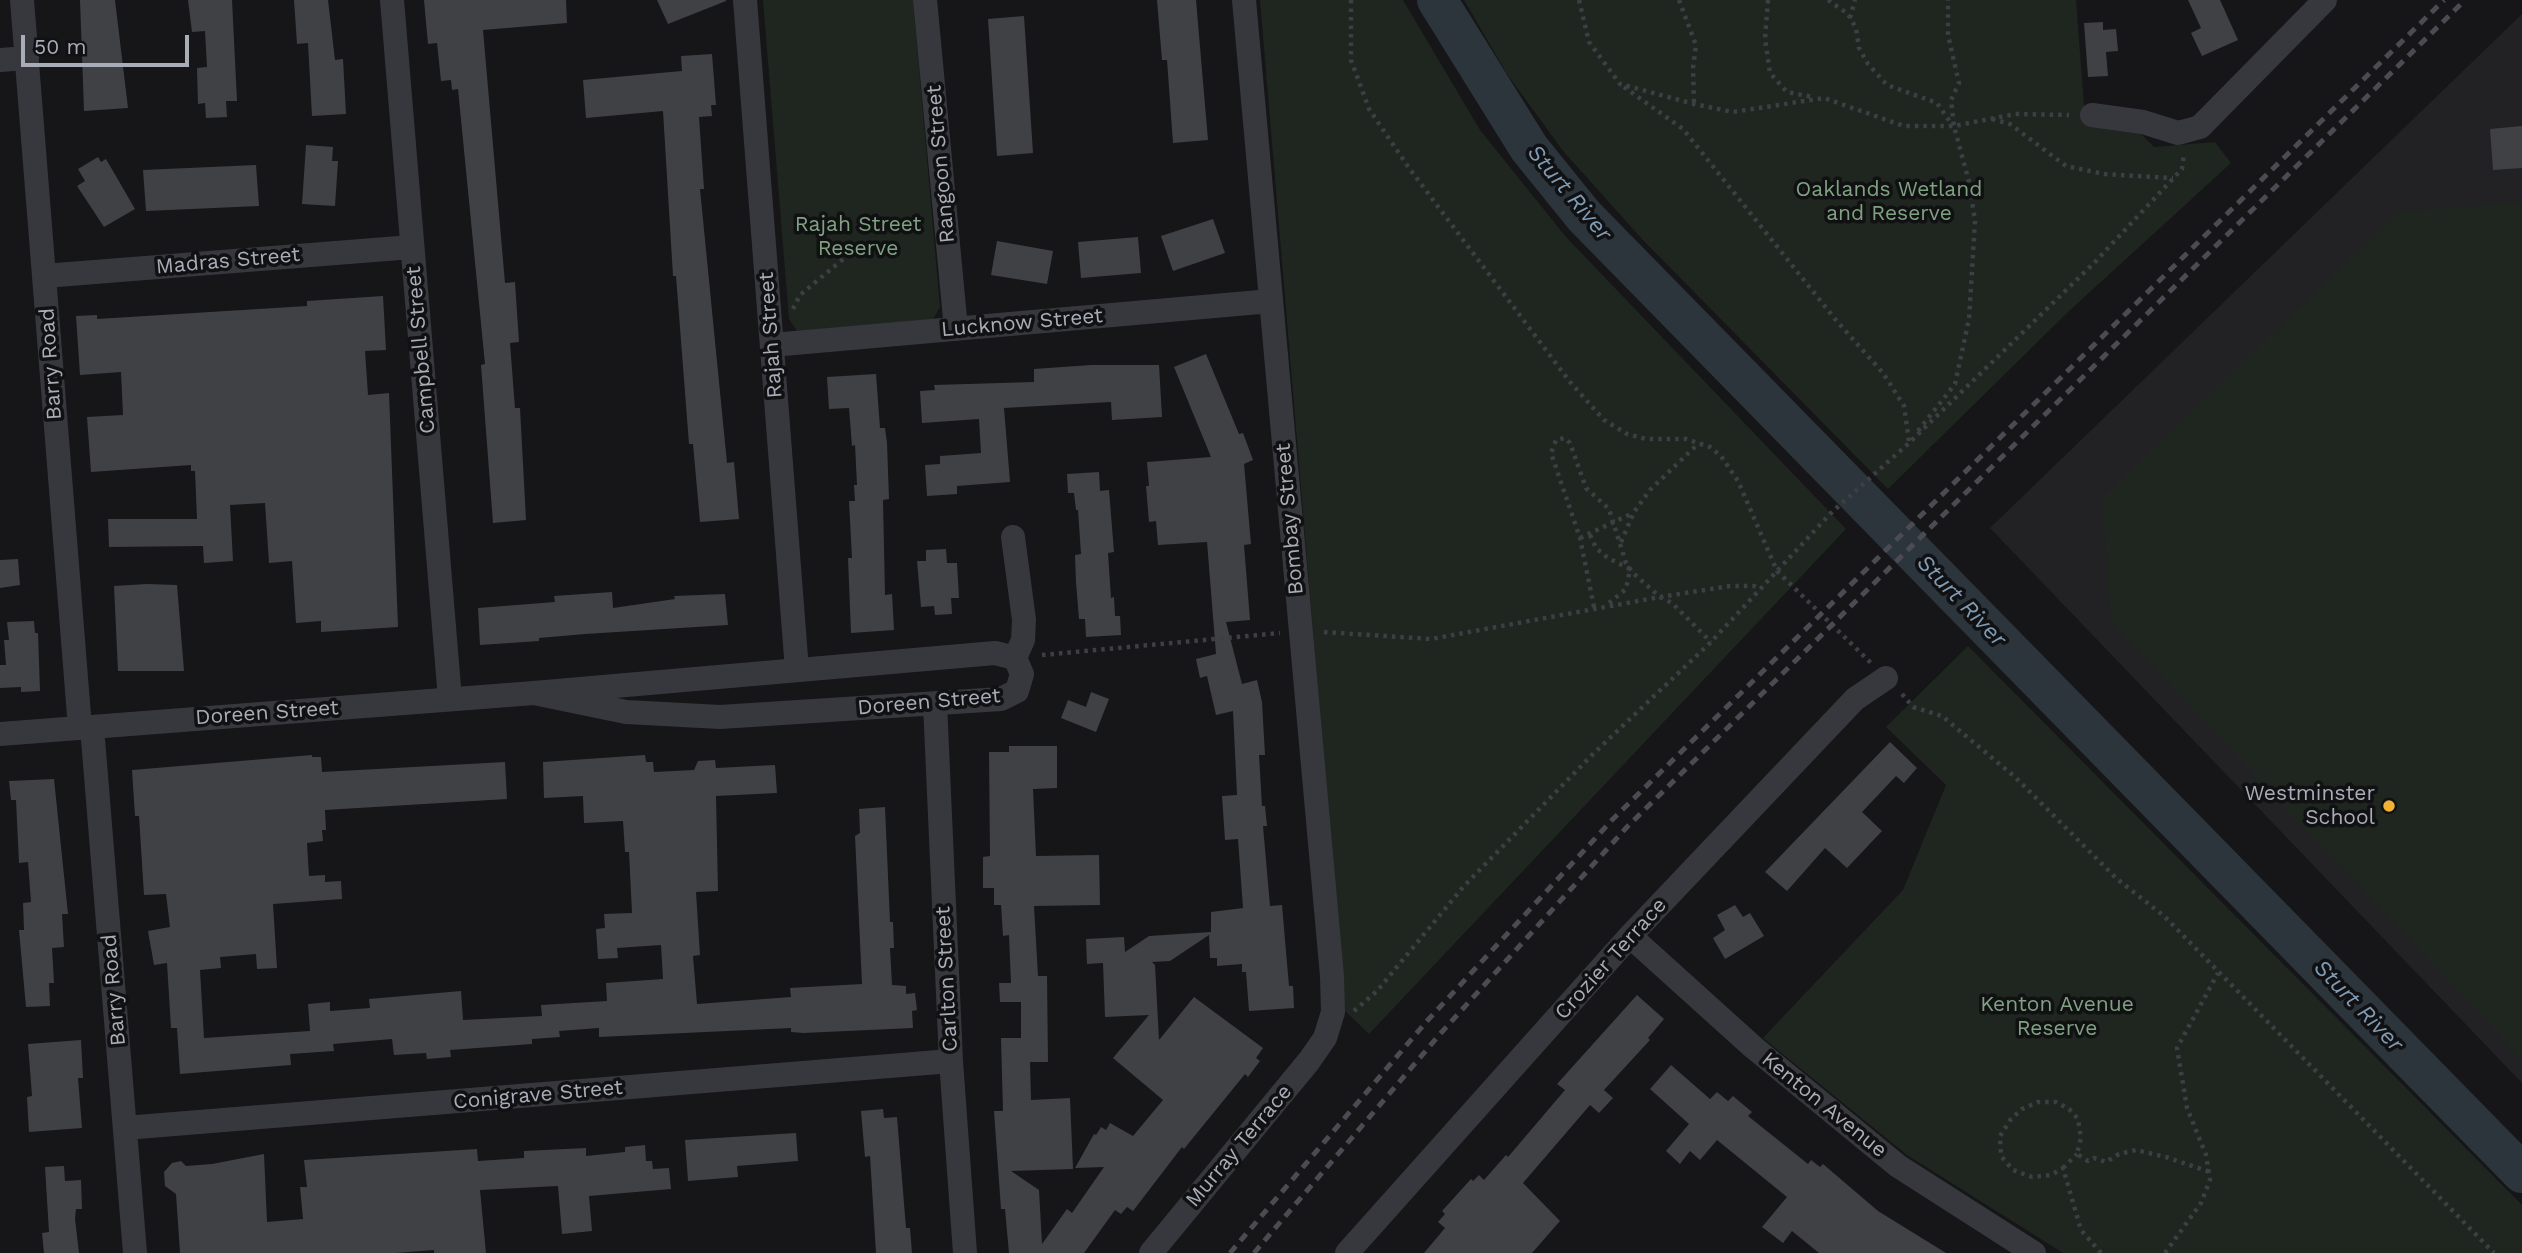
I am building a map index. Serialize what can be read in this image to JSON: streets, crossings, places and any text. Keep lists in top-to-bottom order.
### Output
{
  "streets": {
    "street": [
      "Rangoon Street",
      "Madras Street",
      "Lucknow Street",
      "Rajah Street",
      "Campbell Street",
      "Barry Road",
      "Bombay Street",
      "Doreen Street",
      "Crozier Terrace",
      "Carlton Street",
      "Conigrave Street",
      "Kenton Avenue",
      "Murray Terrace"
    ]
  },
  "crossings": [
    ["Rangoon Street", "Lucknow Street"],
    ["Madras Street", "Campbell Street"],
    ["Madras Street", "Barry Road"],
    ["Lucknow Street", "Rajah Street"],
    ["Lucknow Street", "Bombay Street"],
    ["Rajah Street", "Doreen Street"],
    ["Campbell Street", "Doreen Street"],
    ["Barry Road", "Doreen Street"],
    ["Barry Road", "Conigrave Street"],
    ["Bombay Street", "Murray Terrace"],
    ["Doreen Street", "Carlton Street"],
    ["Crozier Terrace", "Kenton Avenue"],
    ["Carlton Street", "Conigrave Street"]
  ],
  "water": ["Sturt River"],
  "parks": ["Oaklands Wetland and Reserve", "Rajah Street Reserve", "Kenton Avenue Reserve"],
  "places": ["Westminster School"],
  "scale_bar": "50 m"
}
